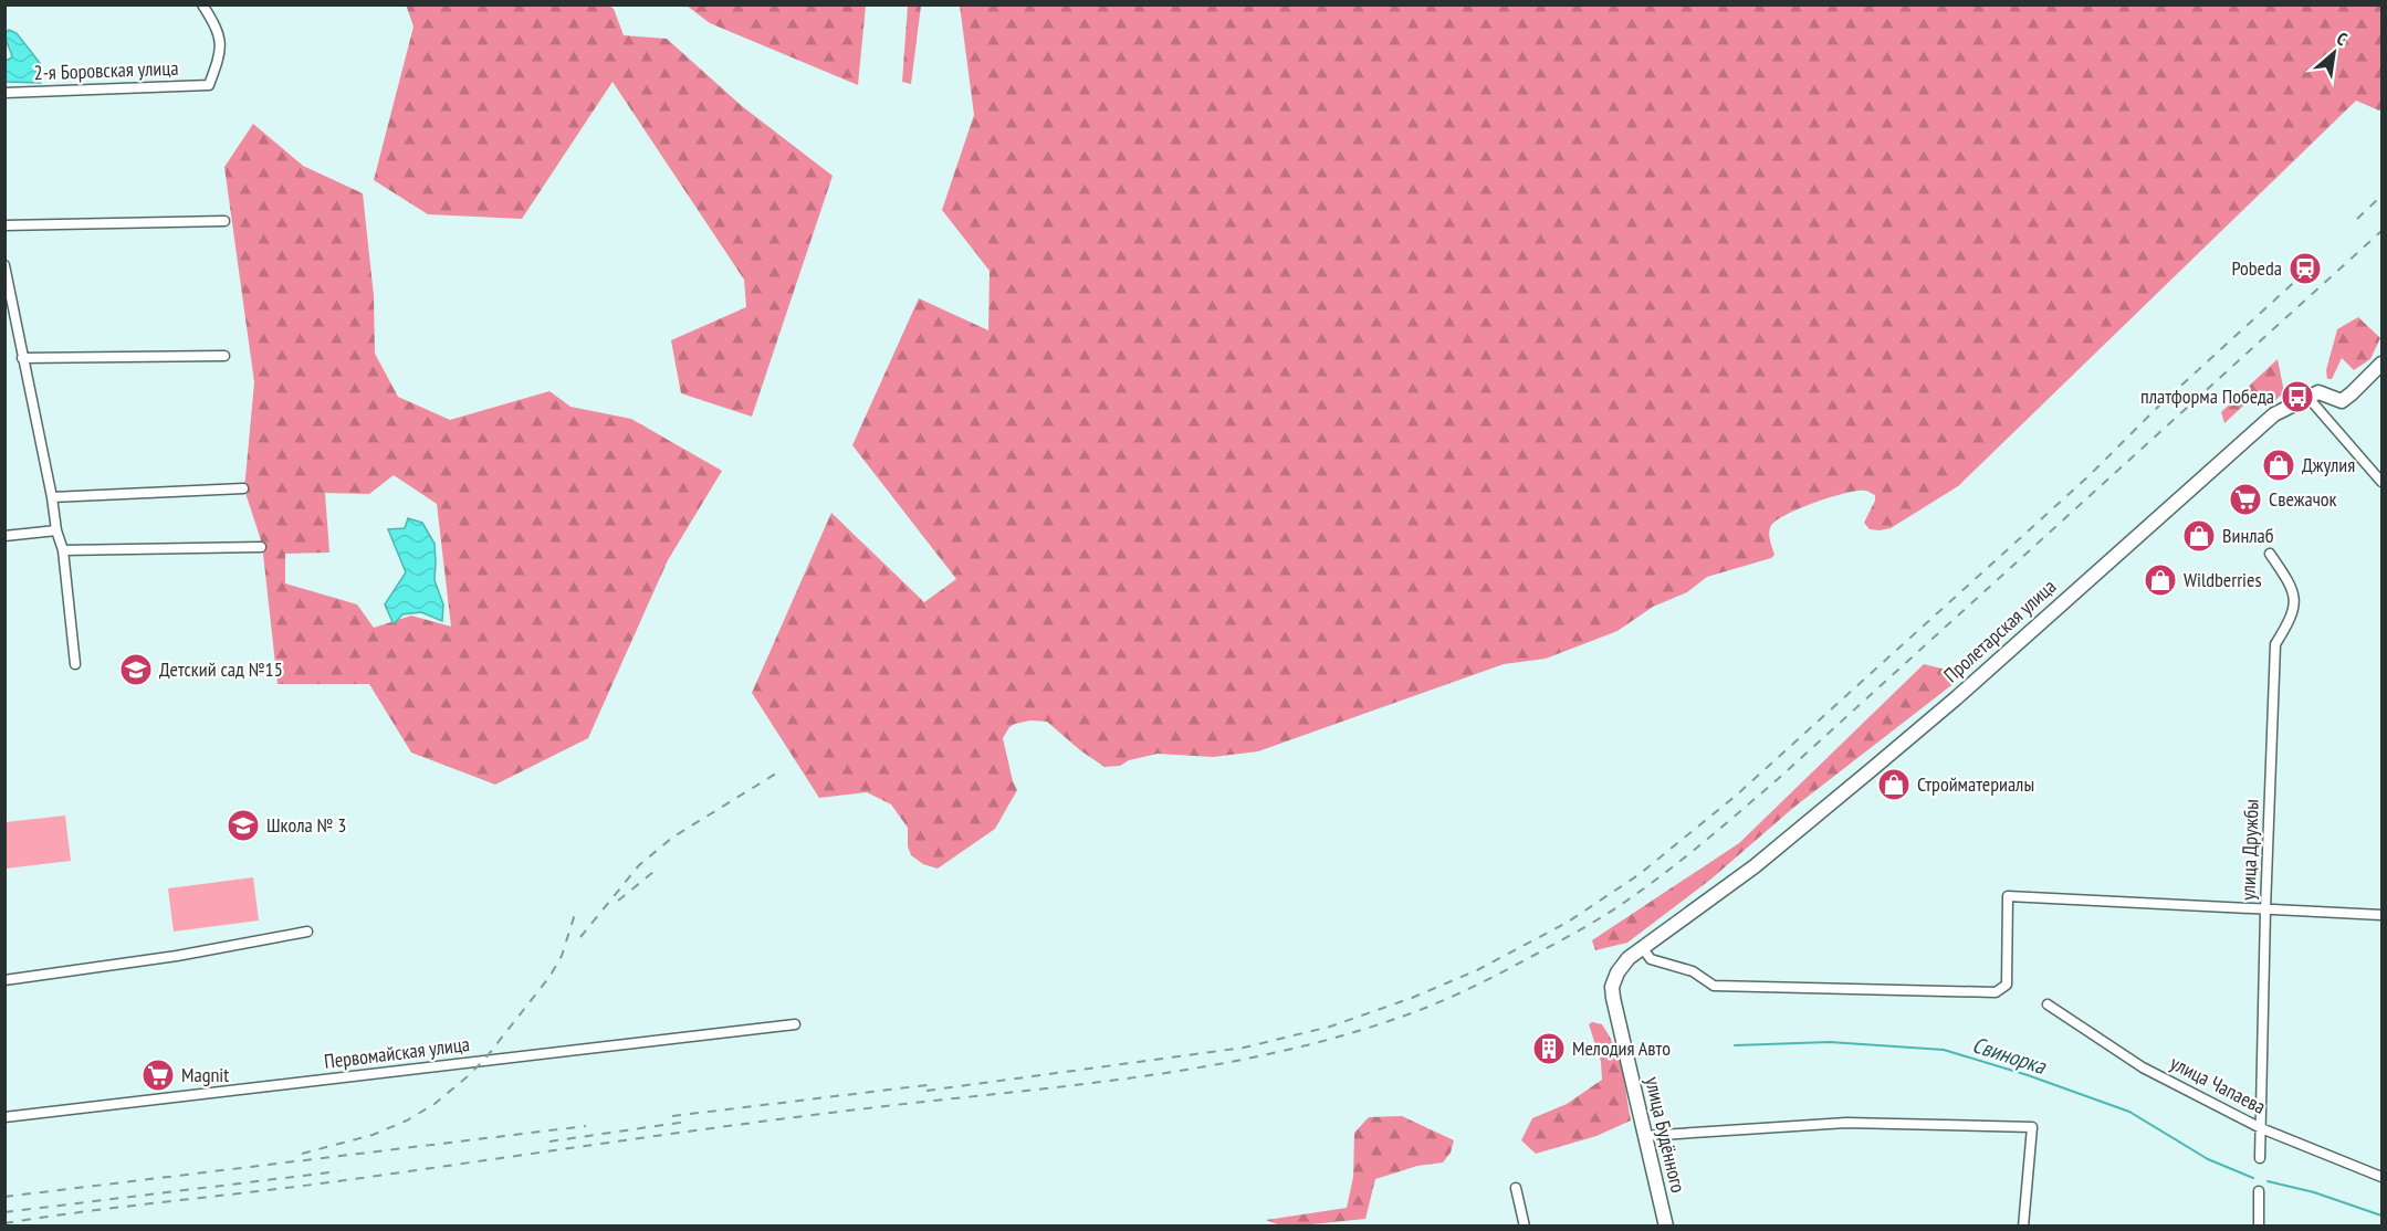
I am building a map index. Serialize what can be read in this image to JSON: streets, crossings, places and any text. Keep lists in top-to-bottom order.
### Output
{
  "streets": {
    "main road": ["Пролетарская улица", "улица Будённого"],
    "street": [
      "2-я Боровская улица",
      "улица Дружбы",
      "Первомайская улица",
      "улица Чапаева"
    ]
  },
  "crossings": [
    ["Пролетарская улица", "улица Будённого"],
    ["улица Дружбы", "улица Чапаева"]
  ],
  "water": ["Свинорка"],
  "places": {
    "station": ["Pobeda"],
    "bus stop": ["платформа Победа"],
    "shop": [
      "Джулия",
      "Винлаб",
      "Wildberries",
      "Стройматериалы"
    ],
    "supermarket": ["Свежачок", "Magnit"],
    "school or university": ["Детский сад №15", "Школа № 3"],
    "building": ["Мелодия Авто"]
  },
  "north": "top right"
}
